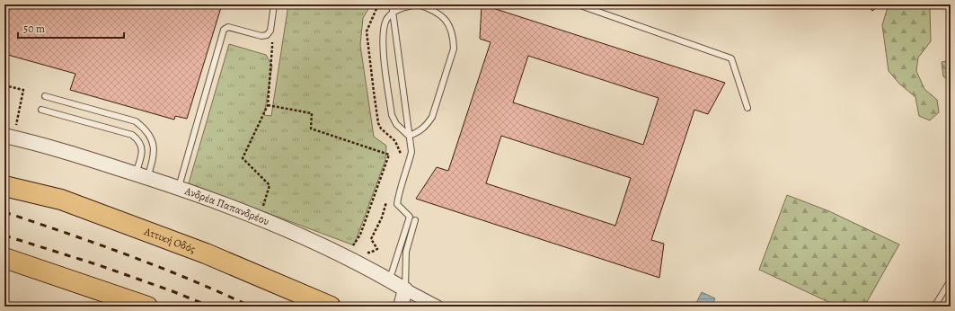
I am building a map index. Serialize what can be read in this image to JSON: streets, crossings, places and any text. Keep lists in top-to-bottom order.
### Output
{
  "streets": {
    "highway": ["Αττική Οδός"],
    "street": ["Ανδρέα Παπανδρέου"]
  },
  "scale_bar": "50 m"
}
